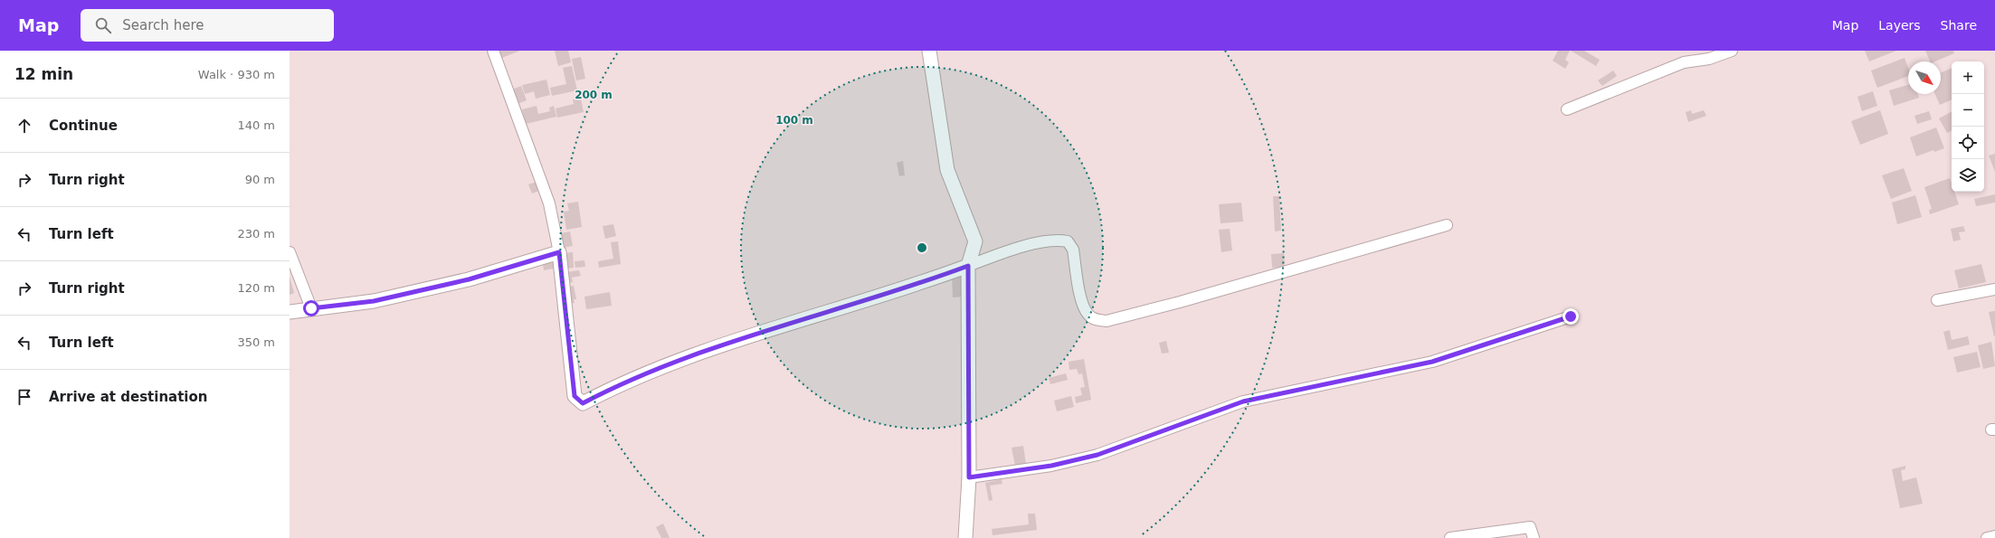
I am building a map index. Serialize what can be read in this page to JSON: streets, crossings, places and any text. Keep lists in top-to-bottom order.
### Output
{
  "north": "bottom right",
  "page": {
    "header": "Map",
    "search": "Search here",
    "nav": ["Map", "Layers", "Share"],
    "heading": ["12 min", "Walk · 930 m"],
    "map_buttons": ["+", "−"],
    "list": [
      ["Continue", "140 m"],
      ["Turn right", "90 m"],
      ["Turn left", "230 m"],
      ["Turn right", "120 m"],
      ["Turn left", "350 m"],
      "Arrive at destination"
    ]
  },
  "rings": ["200 m", "100 m"]
}
